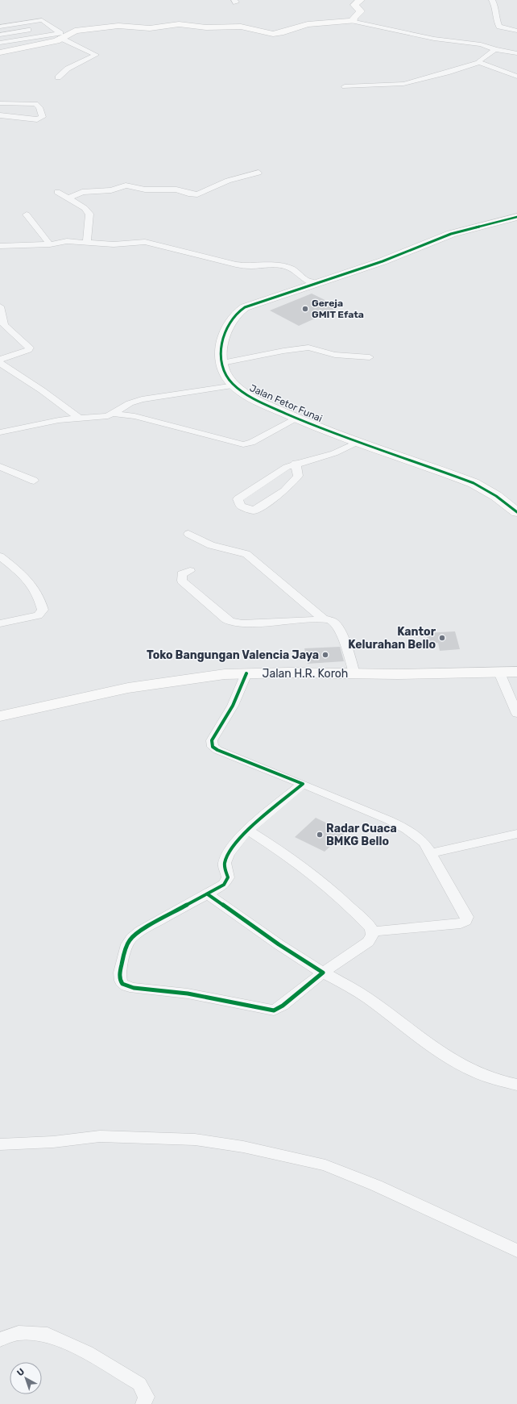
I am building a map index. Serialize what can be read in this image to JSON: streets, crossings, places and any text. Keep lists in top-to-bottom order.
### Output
{
  "streets": {
    "street": ["Jalan Fetor Funai", "Jalan H.R. Koroh"]
  },
  "places": [
    "Gereja GMIT Efata",
    "Kantor Kelurahan Bello",
    "Toko Bangungan Valencia Jaya",
    "Radar Cuaca BMKG Bello"
  ],
  "north": "top left"
}
